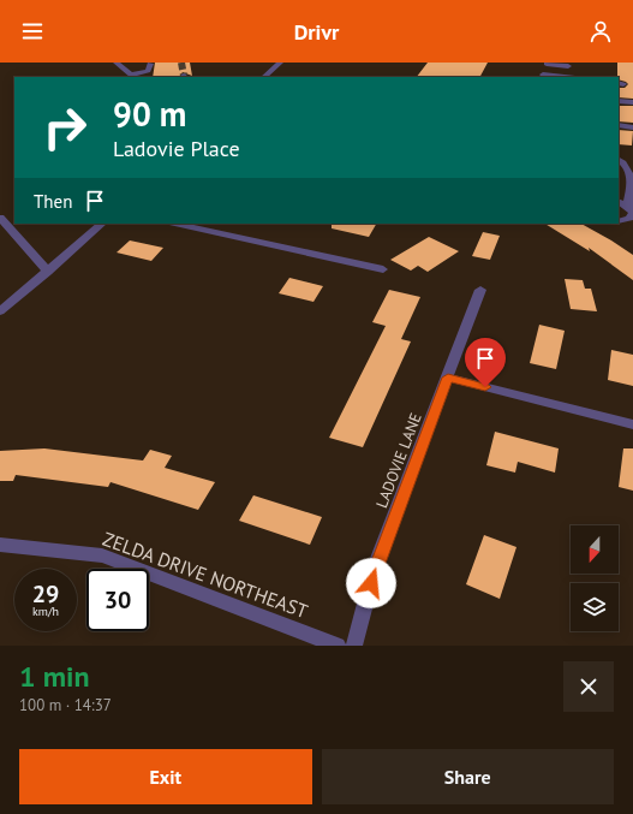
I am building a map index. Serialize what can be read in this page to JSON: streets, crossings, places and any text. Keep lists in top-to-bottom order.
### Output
{
  "streets": {
    "street": ["LADOVIE LANE", "ZELDA DRIVE NORTHEAST"]
  },
  "north": "bottom",
  "page": {
    "header": "Drivr",
    "turn": ["90 m", "Ladovie Place"],
    "then": "Then",
    "speed": "29 km/h",
    "limit": "30",
    "heading": ["1 min", "100 m · 14:37"],
    "buttons": ["Exit", "Share"]
  }
}
